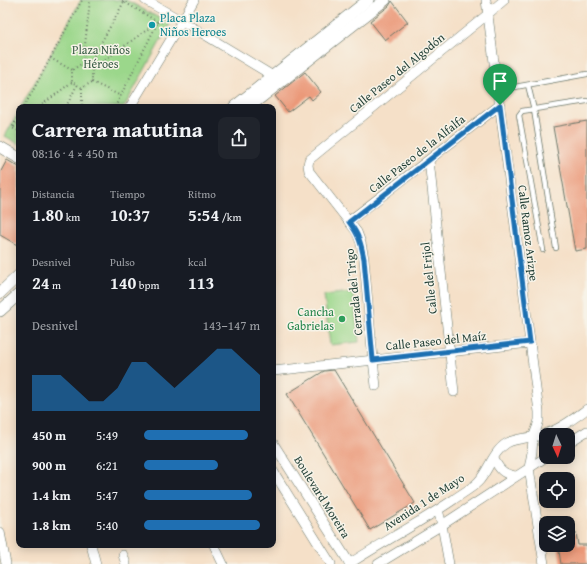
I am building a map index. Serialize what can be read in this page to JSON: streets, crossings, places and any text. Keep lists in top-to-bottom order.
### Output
{
  "streets": {
    "street": [
      "Calle Paseo del Algodón",
      "Calle Paseo de la Alfalfa",
      "Calle Ramoz Arizpe",
      "Calle del Frijol",
      "Cerrada del Trigo",
      "Calle Paseo del Maíz",
      "Boulevard Moreira",
      "Avenida 1 de Mayo"
    ]
  },
  "crossings": [
    ["Calle Paseo del Algodón", "Calle Ramoz Arizpe"],
    ["Calle Paseo del Algodón", "Cerrada del Trigo"],
    ["Calle Paseo de la Alfalfa", "Calle Ramoz Arizpe"],
    ["Calle Paseo de la Alfalfa", "Calle del Frijol"],
    ["Calle Paseo de la Alfalfa", "Cerrada del Trigo"],
    ["Calle Ramoz Arizpe", "Calle Paseo del Maíz"],
    ["Calle Ramoz Arizpe", "Avenida 1 de Mayo"],
    ["Calle del Frijol", "Calle Paseo del Maíz"],
    ["Cerrada del Trigo", "Calle Paseo del Maíz"],
    ["Boulevard Moreira", "Avenida 1 de Mayo"]
  ],
  "parks": ["Plaza Niños Héroes"],
  "places": ["Placa Plaza Niños Heroes", "Cancha Gabrielas"],
  "north": "bottom",
  "page": {
    "heading": ["Carrera matutina", "08:16 · 4 × 450 m"],
    "stats": [
      ["Distancia", "1.80 km"],
      ["Tiempo", "10:37"],
      ["Ritmo", "5:54 /km"],
      ["Desnivel", "24 m"],
      ["Pulso", "140 bpm"],
      ["kcal", "113"]
    ],
    "chart": ["Desnivel", "143–147 m"],
    "list": [
      {
        "name": "450 m",
        "note": "5:49"
      },
      {
        "name": "900 m",
        "note": "6:21"
      },
      {
        "name": "1.4 km",
        "note": "5:47"
      },
      {
        "name": "1.8 km",
        "note": "5:40"
      }
    ]
  }
}
